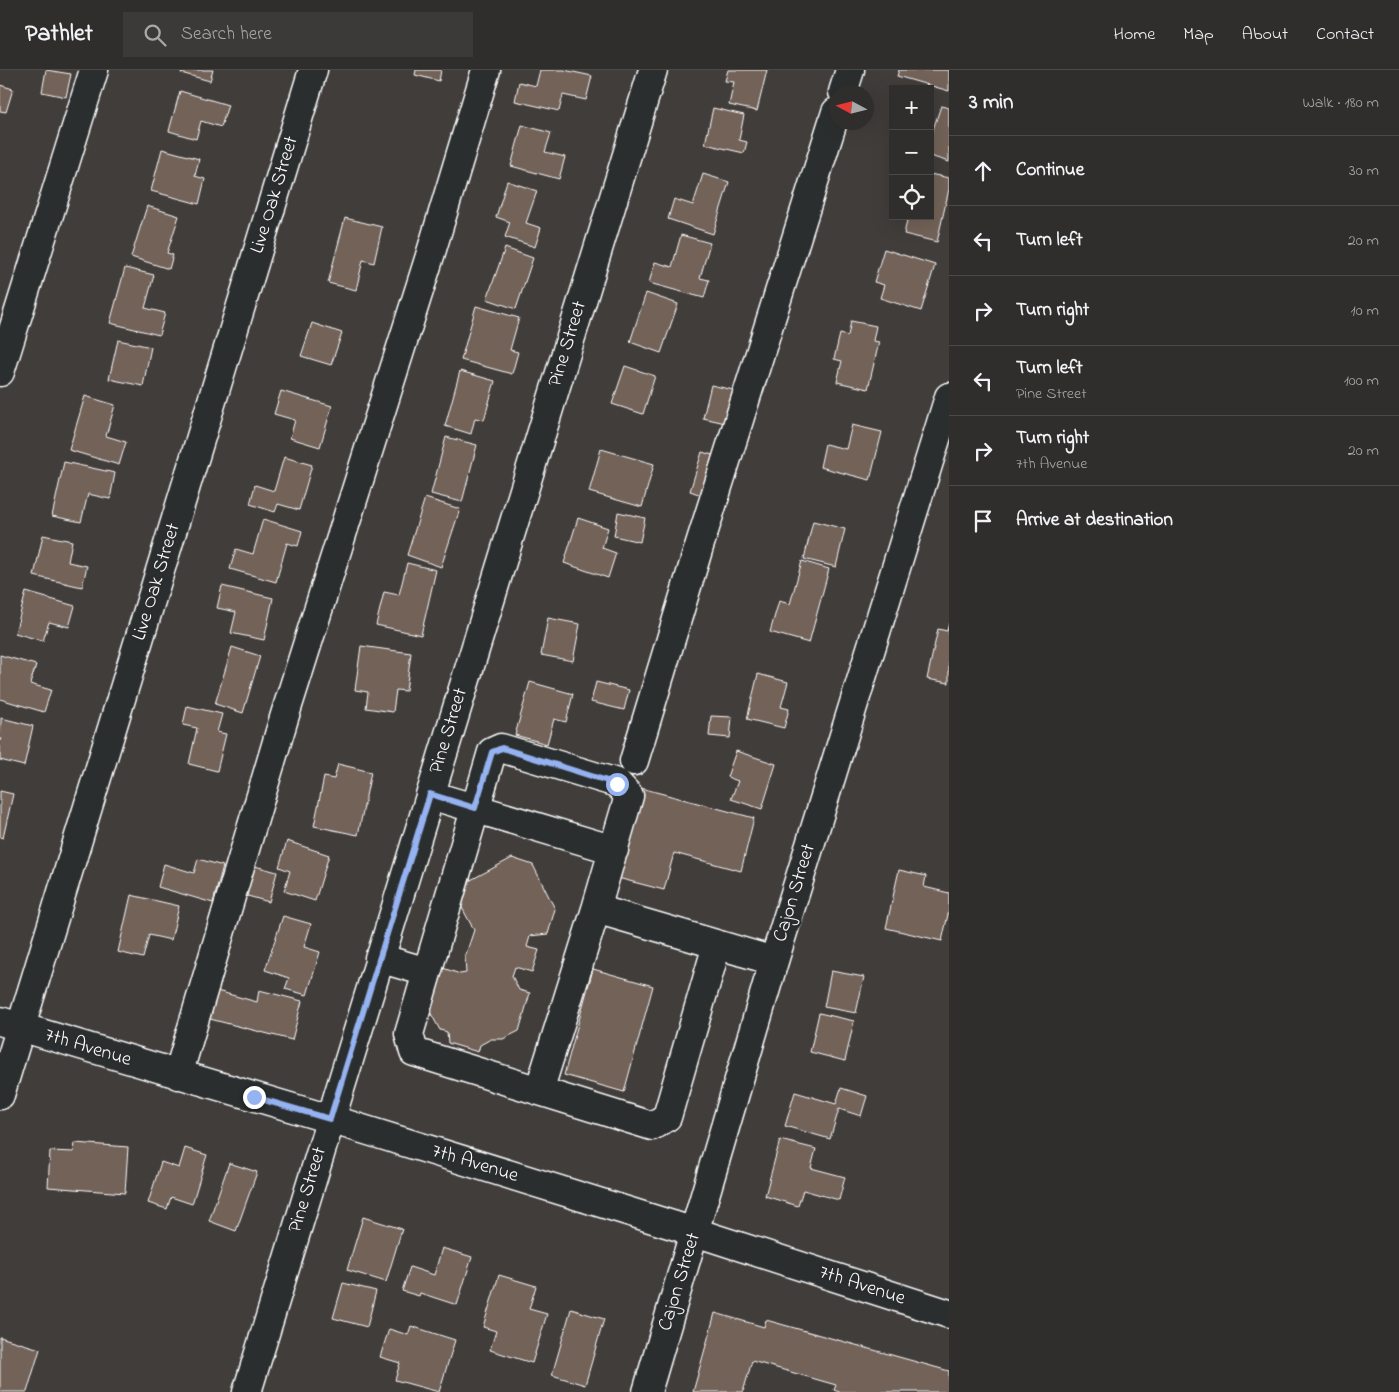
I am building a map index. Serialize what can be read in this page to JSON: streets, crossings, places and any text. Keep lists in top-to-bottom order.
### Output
{
  "streets": {
    "street": [
      "Live Oak Street",
      "Pine Street",
      "Cajon Street",
      "7th Avenue"
    ]
  },
  "crossings": [
    ["Live Oak Street", "7th Avenue"],
    ["Pine Street", "7th Avenue"],
    ["Cajon Street", "7th Avenue"]
  ],
  "north": "left",
  "page": {
    "header": "Pathlet",
    "search": "Search here",
    "nav": [
      "Home",
      "Map",
      "About",
      "Contact"
    ],
    "heading": ["3 min", "Walk · 180 m"],
    "map_buttons": ["+", "−"],
    "list": [
      ["Continue", "30 m"],
      ["Turn left", "20 m"],
      ["Turn right", "10 m"],
      ["Turn left", "Pine Street", "100 m"],
      ["Turn right", "7th Avenue", "20 m"],
      "Arrive at destination"
    ]
  }
}
